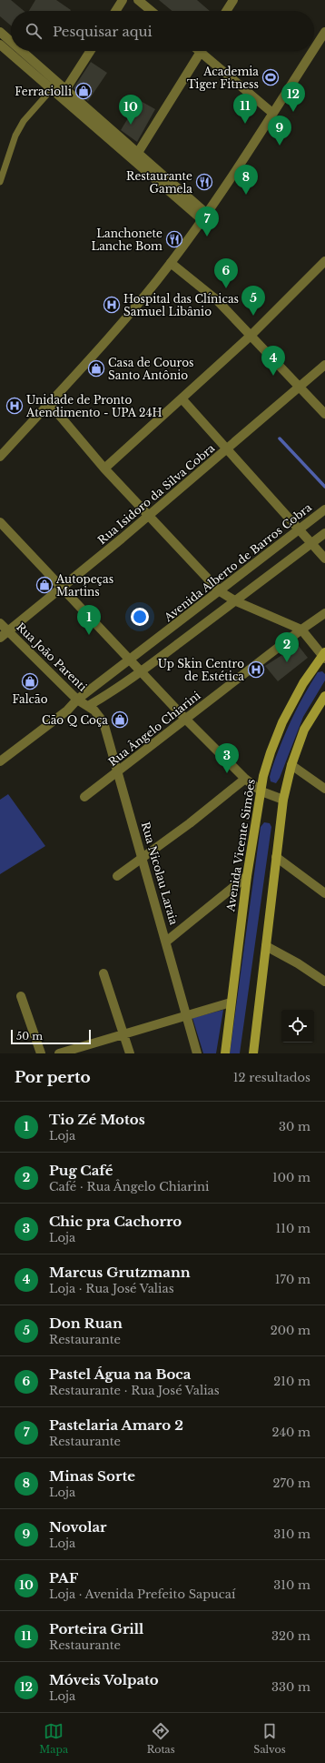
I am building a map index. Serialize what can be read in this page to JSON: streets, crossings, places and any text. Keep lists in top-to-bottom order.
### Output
{
  "streets": {
    "main road": ["Avenida Vicente Simões"],
    "street": [
      "Rua Isidoro da Silva Cobra",
      "Avenida Alberto de Barros Cobra",
      "Rua João Parenti",
      "Rua Ângelo Chiarini",
      "Rua Nicolau Laraia"
    ]
  },
  "crossings": [
    ["Rua Isidoro da Silva Cobra", "Rua João Parenti"],
    ["Avenida Alberto de Barros Cobra", "Rua João Parenti"],
    ["Rua João Parenti", "Rua Nicolau Laraia"],
    ["Rua Ângelo Chiarini", "Rua Nicolau Laraia"]
  ],
  "places": {
    "sports": ["Academia Tiger Fitness"],
    "shop": [
      "Ferraciolli",
      "Casa de Couros Santo Antônio",
      "Autopeças Martins",
      "Falcão",
      "Cão Q Coça"
    ],
    "restaurant": ["Restaurante Gamela", "Lanchonete Lanche Bom"],
    "hospital": ["Hospital das Clínicas Samuel Libânio", "Unidade de Pronto Atendimento - UPA 24H", "Up Skin Centro de Estética"]
  },
  "scale_bar": "50 m",
  "page": {
    "search": "Pesquisar aqui",
    "pins": [
      "12",
      "11",
      "10",
      "9",
      "8",
      "7",
      "6",
      "5",
      "4",
      "1",
      "2",
      "3"
    ],
    "scale": "50 m",
    "heading": ["Por perto", "12 resultados"],
    "list": [
      {
        "mark": "1",
        "name": "Tio Zé Motos",
        "note": "Loja",
        "value": "30 m"
      },
      {
        "mark": "2",
        "name": "Pug Café",
        "note": "Café · Rua Ângelo Chiarini",
        "value": "100 m"
      },
      {
        "mark": "3",
        "name": "Chic pra Cachorro",
        "note": "Loja",
        "value": "110 m"
      },
      {
        "mark": "4",
        "name": "Marcus Grutzmann",
        "note": "Loja · Rua José Valias",
        "value": "170 m"
      },
      {
        "mark": "5",
        "name": "Don Ruan",
        "note": "Restaurante",
        "value": "200 m"
      },
      {
        "mark": "6",
        "name": "Pastel Água na Boca",
        "note": "Restaurante · Rua José Valias",
        "value": "210 m"
      },
      {
        "mark": "7",
        "name": "Pastelaria Amaro 2",
        "note": "Restaurante",
        "value": "240 m"
      },
      {
        "mark": "8",
        "name": "Minas Sorte",
        "note": "Loja",
        "value": "270 m"
      },
      {
        "mark": "9",
        "name": "Novolar",
        "note": "Loja",
        "value": "310 m"
      },
      {
        "mark": "10",
        "name": "PAF",
        "note": "Loja · Avenida Prefeito Sapucaí",
        "value": "310 m"
      },
      {
        "mark": "11",
        "name": "Porteira Grill",
        "note": "Restaurante",
        "value": "320 m"
      },
      {
        "mark": "12",
        "name": "Móveis Volpato",
        "note": "Loja",
        "value": "330 m"
      }
    ],
    "nav": ["Mapa", "Rotas", "Salvos"]
  }
}
